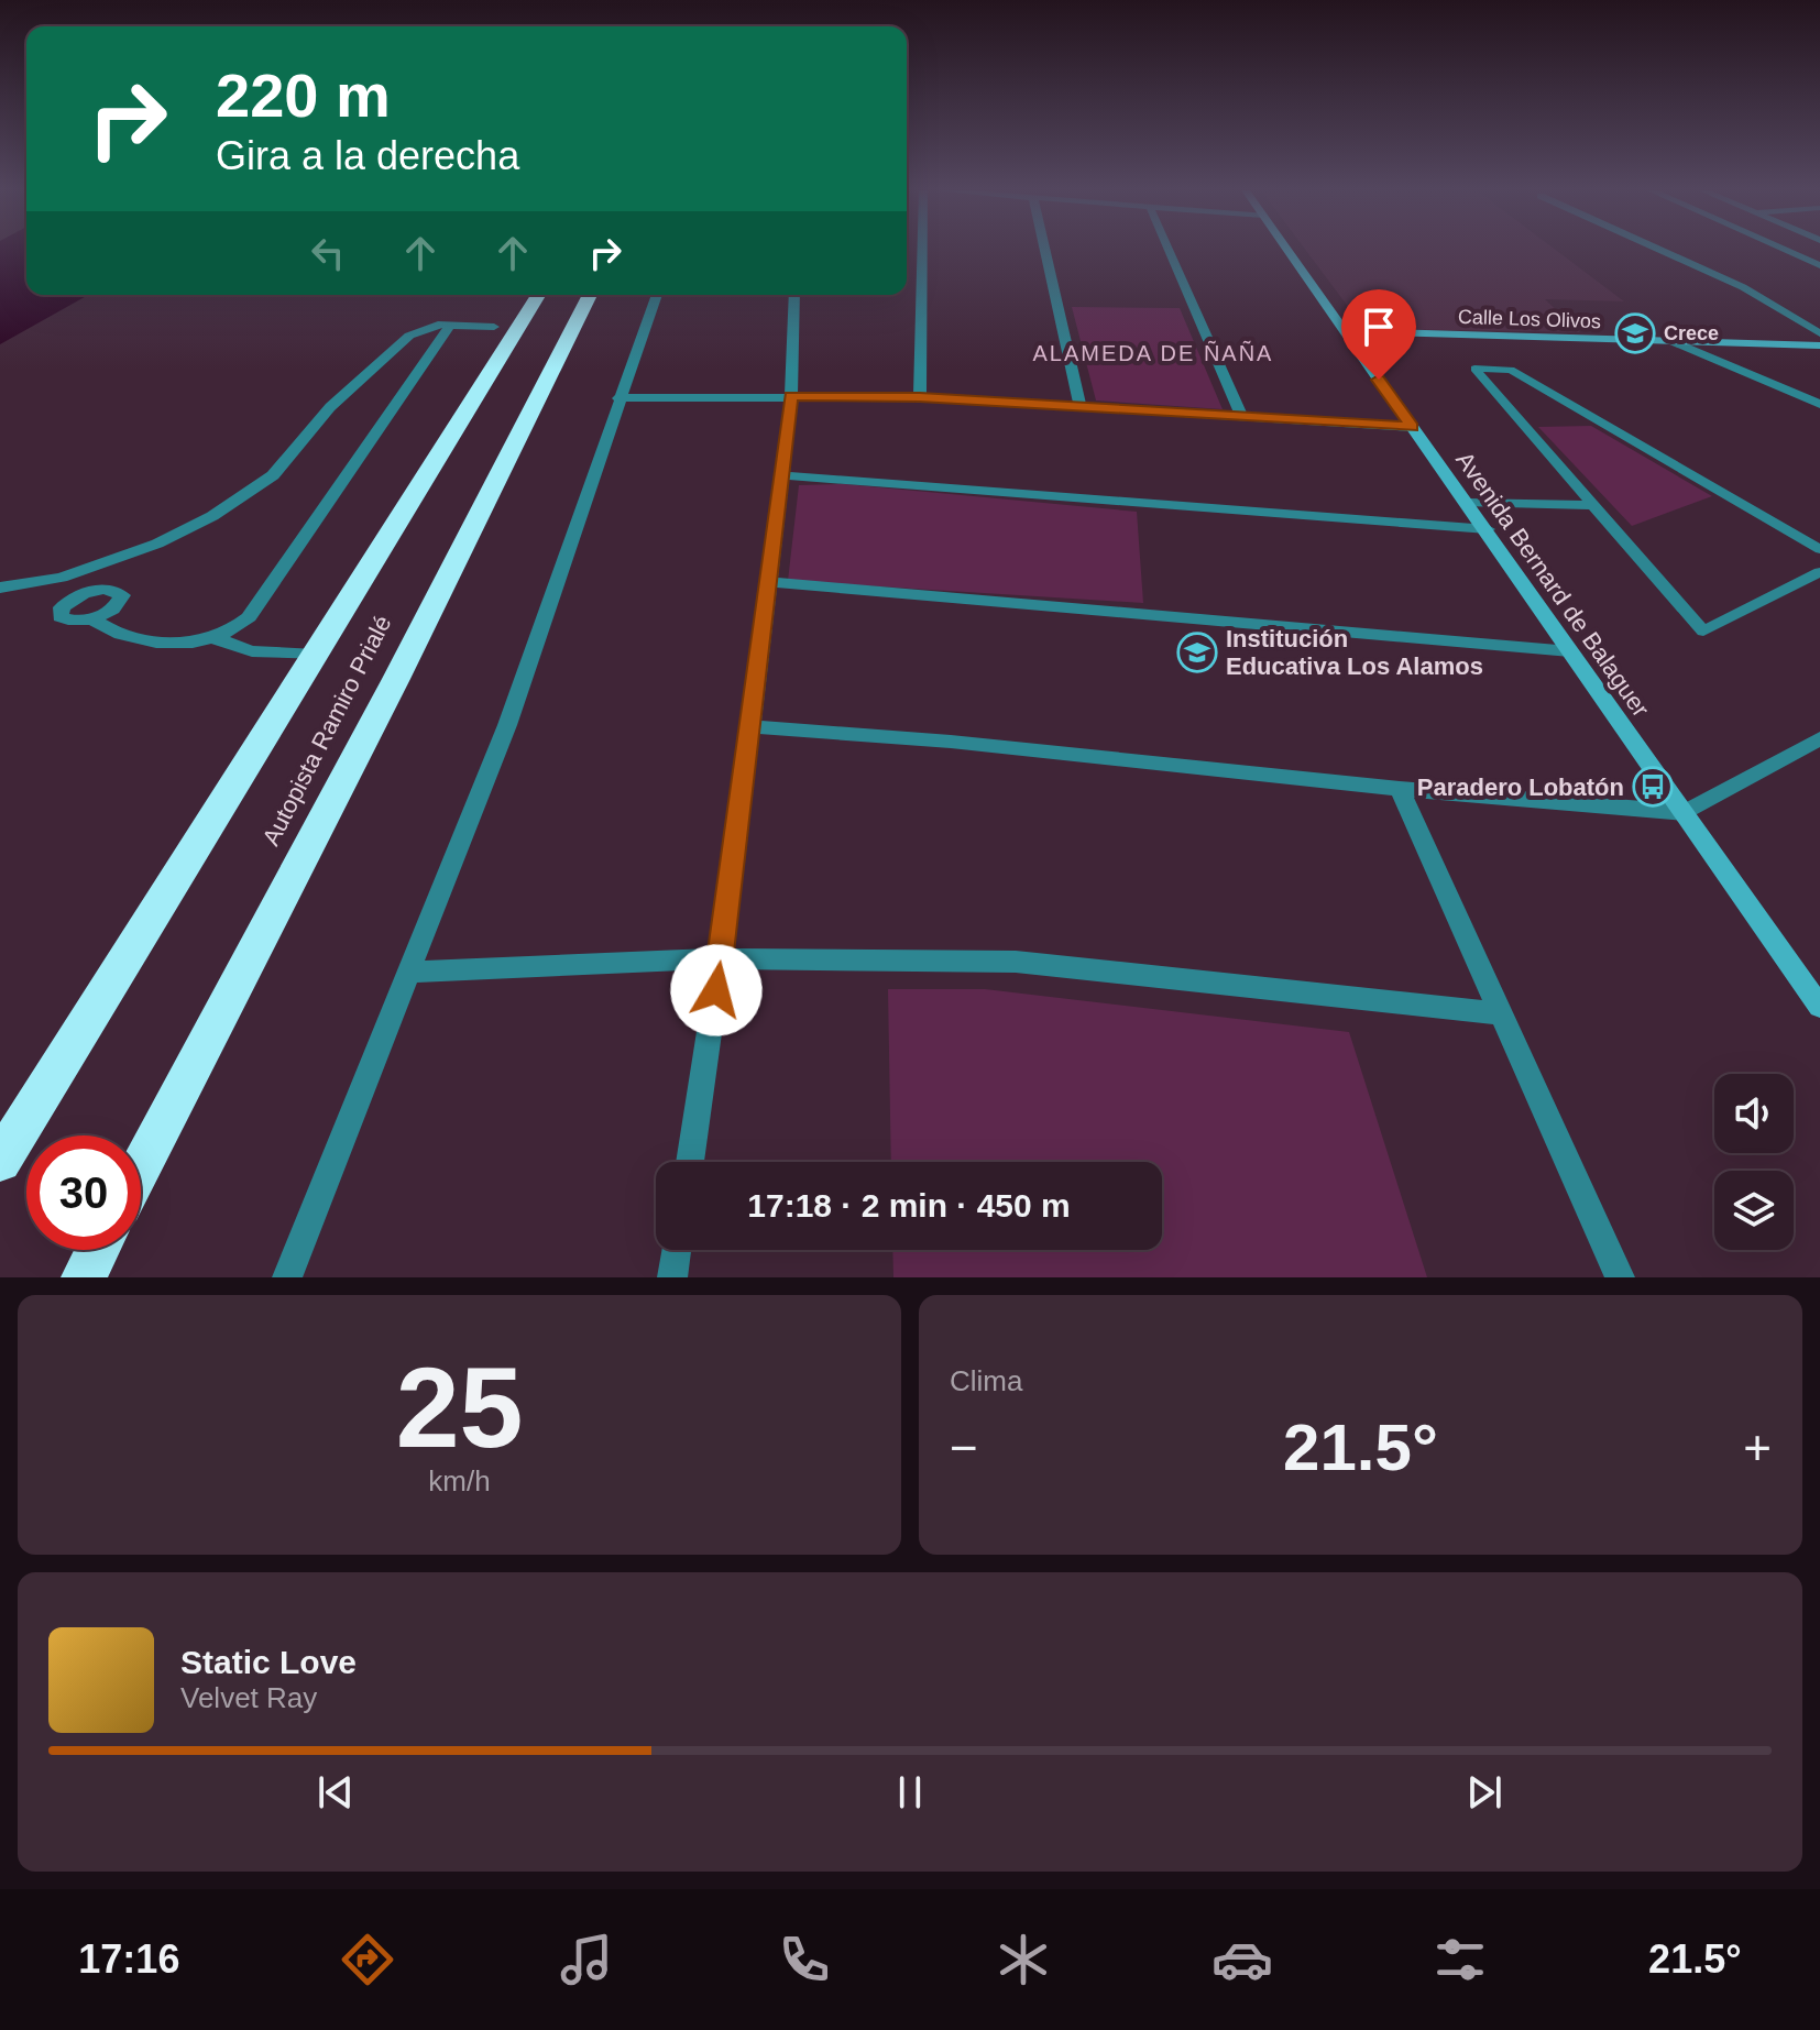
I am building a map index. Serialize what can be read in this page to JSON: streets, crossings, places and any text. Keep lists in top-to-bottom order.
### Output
{
  "streets": {
    "highway": ["Autopista Ramiro Prialé"],
    "street": ["Calle Los Olivos", "Avenida Bernard de Balaguer"]
  },
  "crossings": [
    ["Calle Los Olivos", "Avenida Bernard de Balaguer"]
  ],
  "districts": ["ALAMEDA DE ÑAÑA"],
  "places": {
    "school or university": ["Crece", "Institución Educativa Los Alamos"],
    "bus stop": ["Paradero Lobatón"]
  },
  "page": {
    "turn": ["220 m", "Gira a la derecha"],
    "limit": "30",
    "trip": "17:18 · 2 min · 450 m",
    "tile": [
      ["25", "km/h"],
      "Clima"
    ],
    "heat": ["−", "21.5°", "+"],
    "song": ["Static Love", "Velvet Ray"],
    "tabs": ["17:16", "21.5°"]
  }
}
